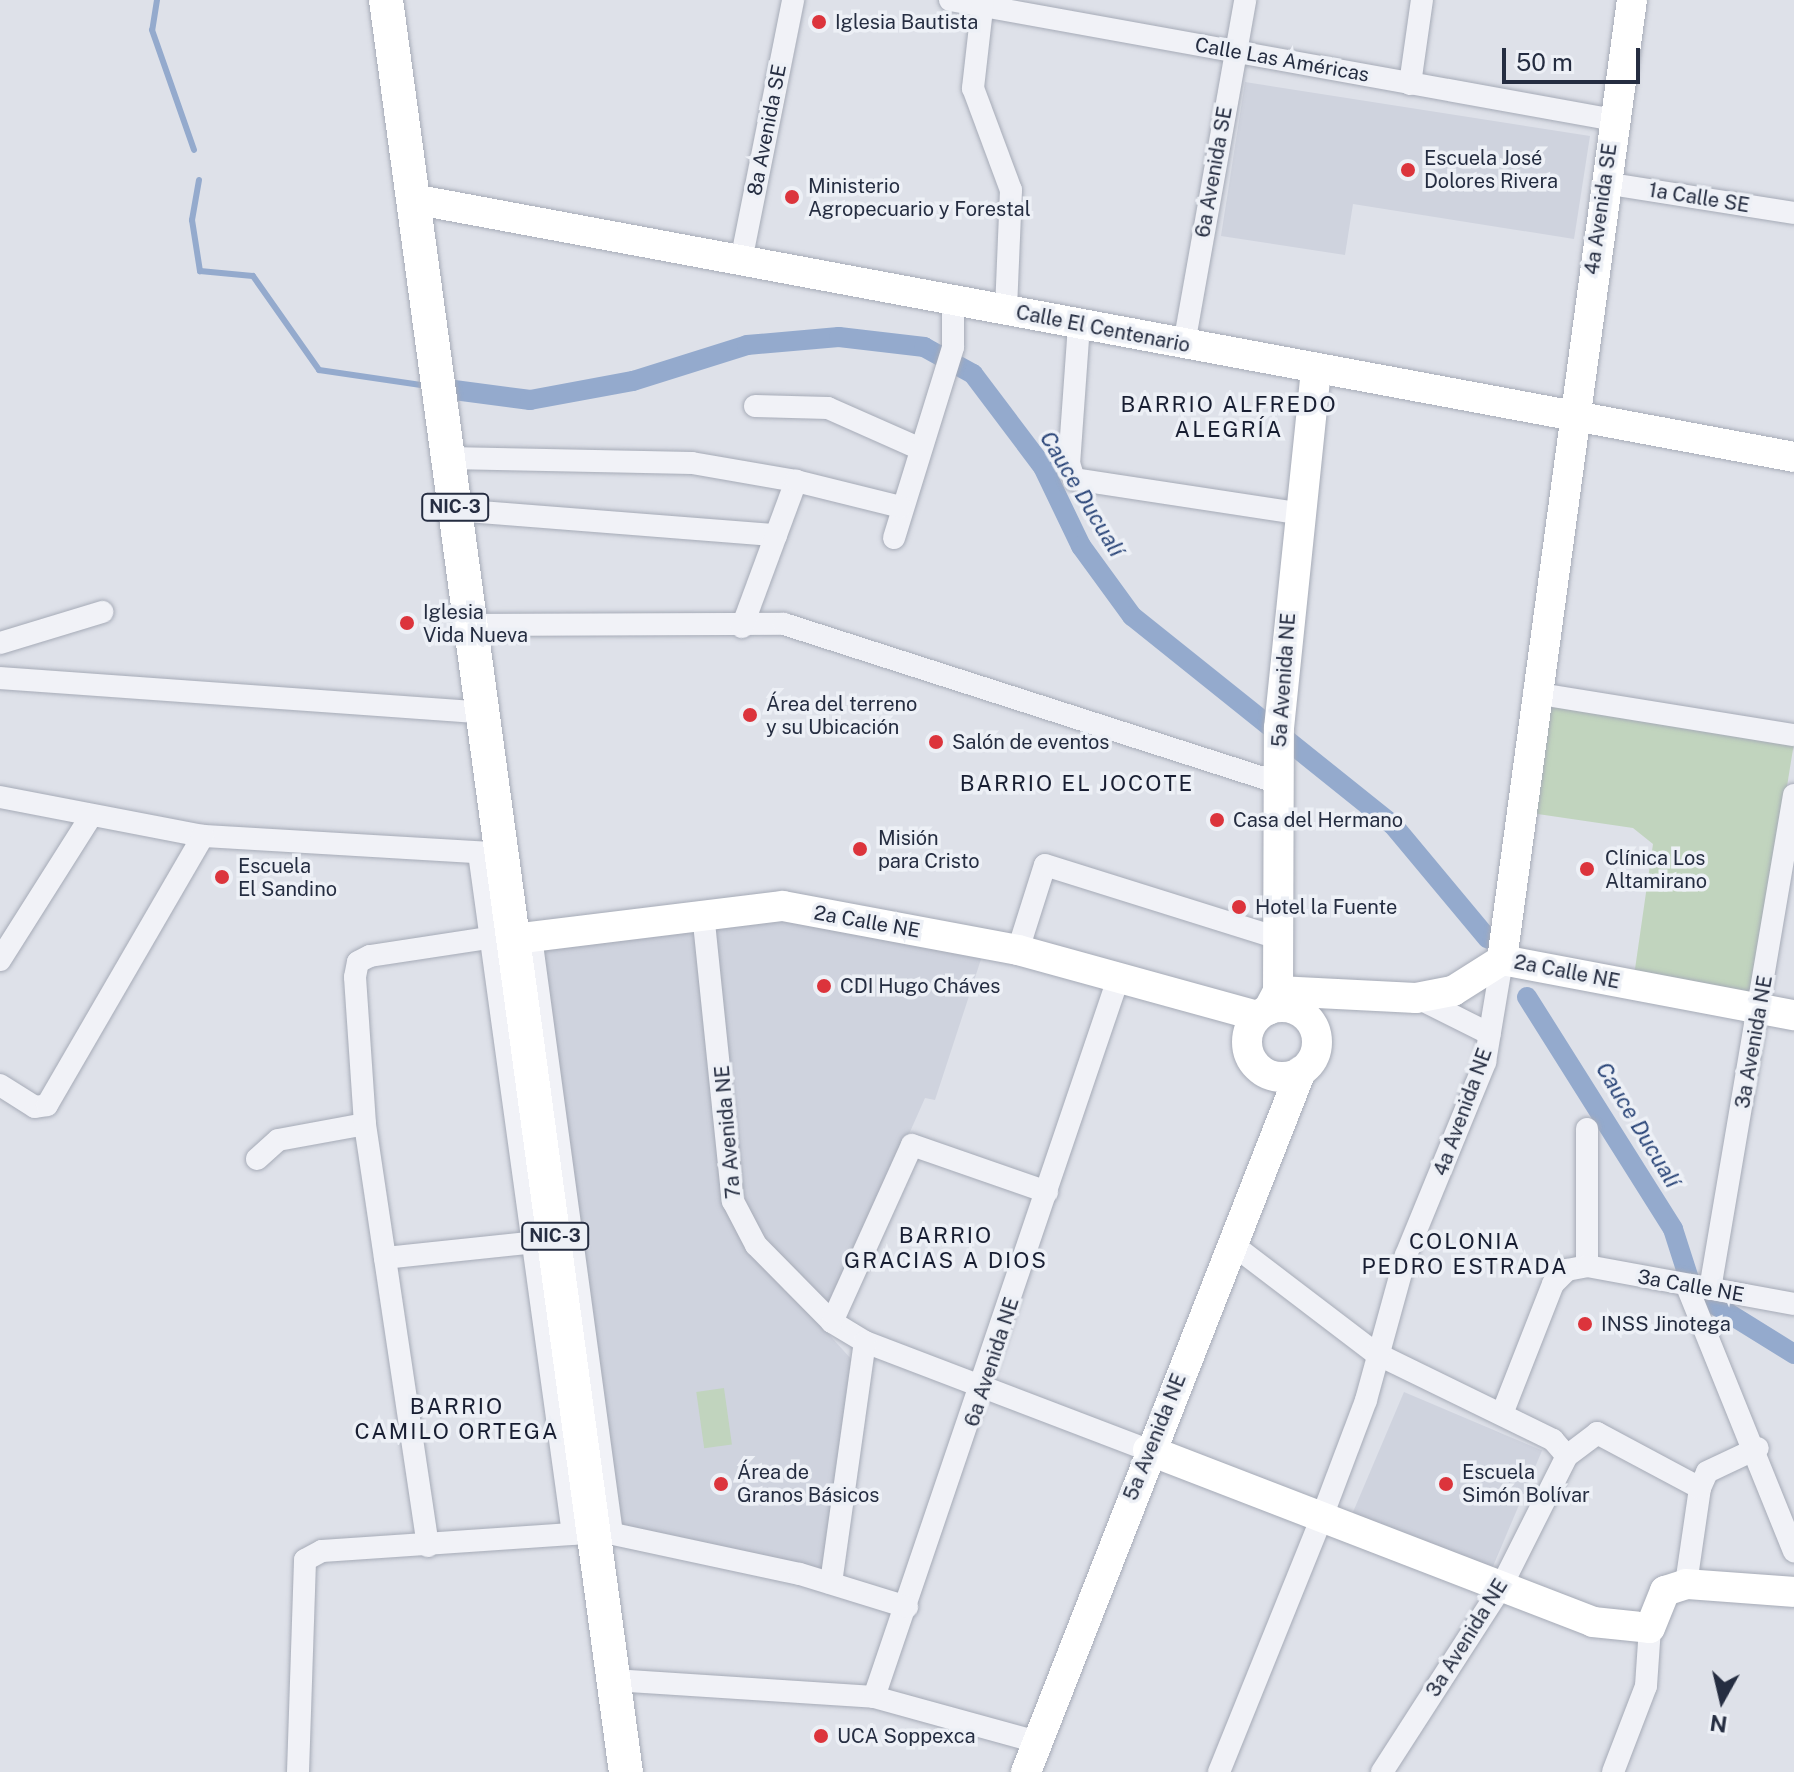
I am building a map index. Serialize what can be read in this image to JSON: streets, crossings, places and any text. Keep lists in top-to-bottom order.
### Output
{
  "streets": {
    "main road": ["NIC-3"],
    "street": [
      "Calle Las Américas",
      "8a Avenida SE",
      "6a Avenida SE",
      "1a Calle SE",
      "4a Avenida SE",
      "Calle El Centenario",
      "5a Avenida NE",
      "2a Calle NE",
      "3a Avenida NE",
      "4a Avenida NE",
      "7a Avenida NE",
      "3a Calle NE",
      "6a Avenida NE"
    ]
  },
  "crossings": [
    ["Calle Las Américas", "6a Avenida SE"],
    ["Calle Las Américas", "4a Avenida SE"],
    ["8a Avenida SE", "Calle El Centenario"],
    ["6a Avenida SE", "Calle El Centenario"],
    ["1a Calle SE", "4a Avenida SE"],
    ["4a Avenida SE", "Calle El Centenario"],
    ["4a Avenida SE", "4a Avenida NE"],
    ["Calle El Centenario", "NIC-3"],
    ["Calle El Centenario", "5a Avenida NE"],
    ["Calle El Centenario", "4a Avenida NE"],
    ["NIC-3", "2a Calle NE"],
    ["5a Avenida NE", "2a Calle NE"],
    ["5a Avenida NE", "7a Avenida NE"],
    ["2a Calle NE", "3a Avenida NE"],
    ["2a Calle NE", "4a Avenida NE"],
    ["2a Calle NE", "7a Avenida NE"],
    ["2a Calle NE", "6a Avenida NE"],
    ["3a Avenida NE", "3a Calle NE"],
    ["7a Avenida NE", "6a Avenida NE"]
  ],
  "districts": [
    "BARRIO ALFREDO ALEGRÍA",
    "BARRIO EL JOCOTE",
    "BARRIO GRACIAS A DIOS",
    "COLONIA PEDRO ESTRADA",
    "BARRIO CAMILO ORTEGA"
  ],
  "water": ["Cauce Ducualí"],
  "places": [
    "Iglesia Bautista",
    "Escuela José Dolores Rivera",
    "Ministerio Agropecuario y Forestal",
    "Iglesia Vida Nueva",
    "Área del terreno y su Ubicación",
    "Salón de eventos",
    "Casa del Hermano",
    "Misión para Cristo",
    "Clínica Los Altamirano",
    "Escuela El Sandino",
    "Hotel la Fuente",
    "CDI Hugo Cháves",
    "INSS Jinotega",
    "Área de Granos Básicos",
    "Escuela Simón Bolívar",
    "UCA Soppexca"
  ],
  "scale_bar": "50 m",
  "north": "bottom"
}
